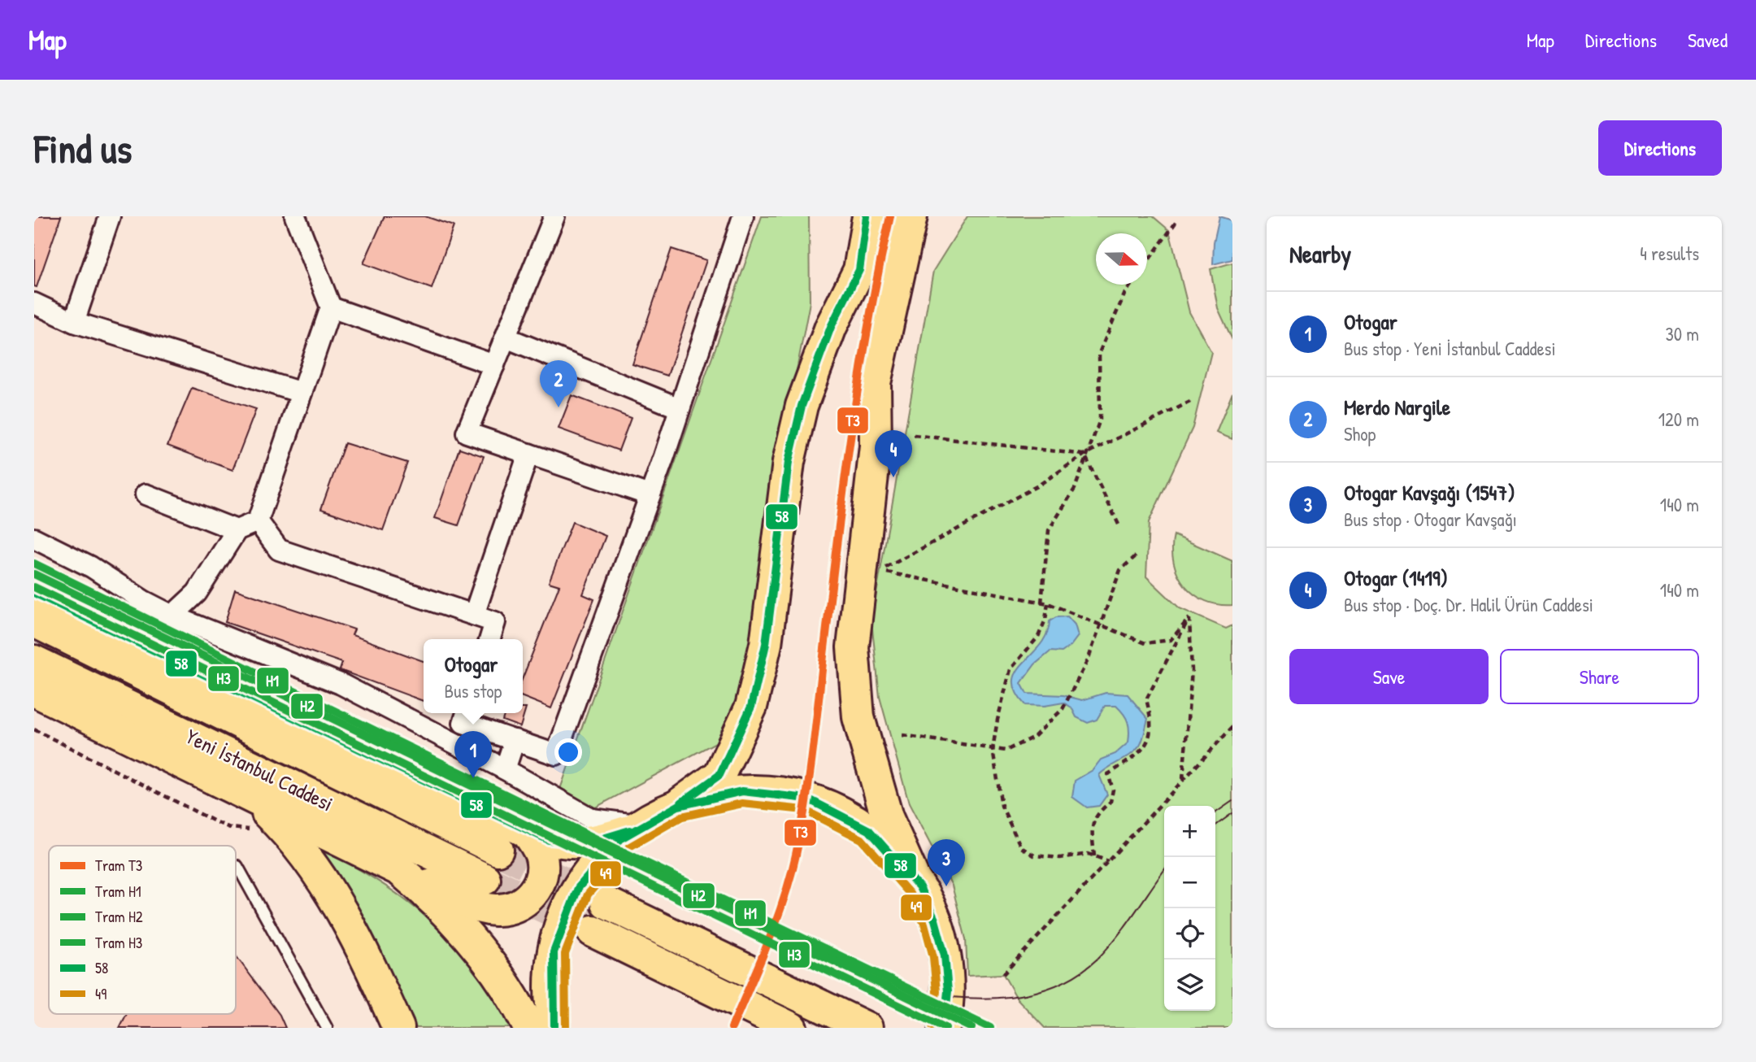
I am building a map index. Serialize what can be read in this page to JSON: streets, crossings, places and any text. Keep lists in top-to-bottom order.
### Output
{
  "streets": {
    "main road": ["Yeni İstanbul Caddesi"]
  },
  "lines": [
    "tram line T3",
    "transit line 58",
    "tram line H1",
    "tram line H2",
    "tram line H3",
    "transit line 49"
  ],
  "legend": [
    "Tram T3",
    "Tram H1",
    "Tram H2",
    "Tram H3",
    "58",
    "49"
  ],
  "north": "right",
  "page": {
    "header": "Map",
    "nav": ["Map", "Directions", "Saved"],
    "buttons": [
      "Directions",
      ["Save", "Share"]
    ],
    "title": "Find us",
    "heading": ["Nearby", "4 results"],
    "list": [
      {
        "mark": "1",
        "name": "Otogar",
        "note": "Bus stop · Yeni İstanbul Caddesi",
        "value": "30 m"
      },
      {
        "mark": "2",
        "name": "Merdo Nargile",
        "note": "Shop",
        "value": "120 m"
      },
      {
        "mark": "3",
        "name": "Otogar Kavşağı (1547)",
        "note": "Bus stop · Otogar Kavşağı",
        "value": "140 m"
      },
      {
        "mark": "4",
        "name": "Otogar (1419)",
        "note": "Bus stop · Doç. Dr. Halil Ürün Caddesi",
        "value": "140 m"
      }
    ],
    "pins": [
      "2",
      "4",
      "1",
      "3"
    ],
    "popup": ["Otogar", "Bus stop"],
    "map_buttons": ["+", "−"]
  }
}
